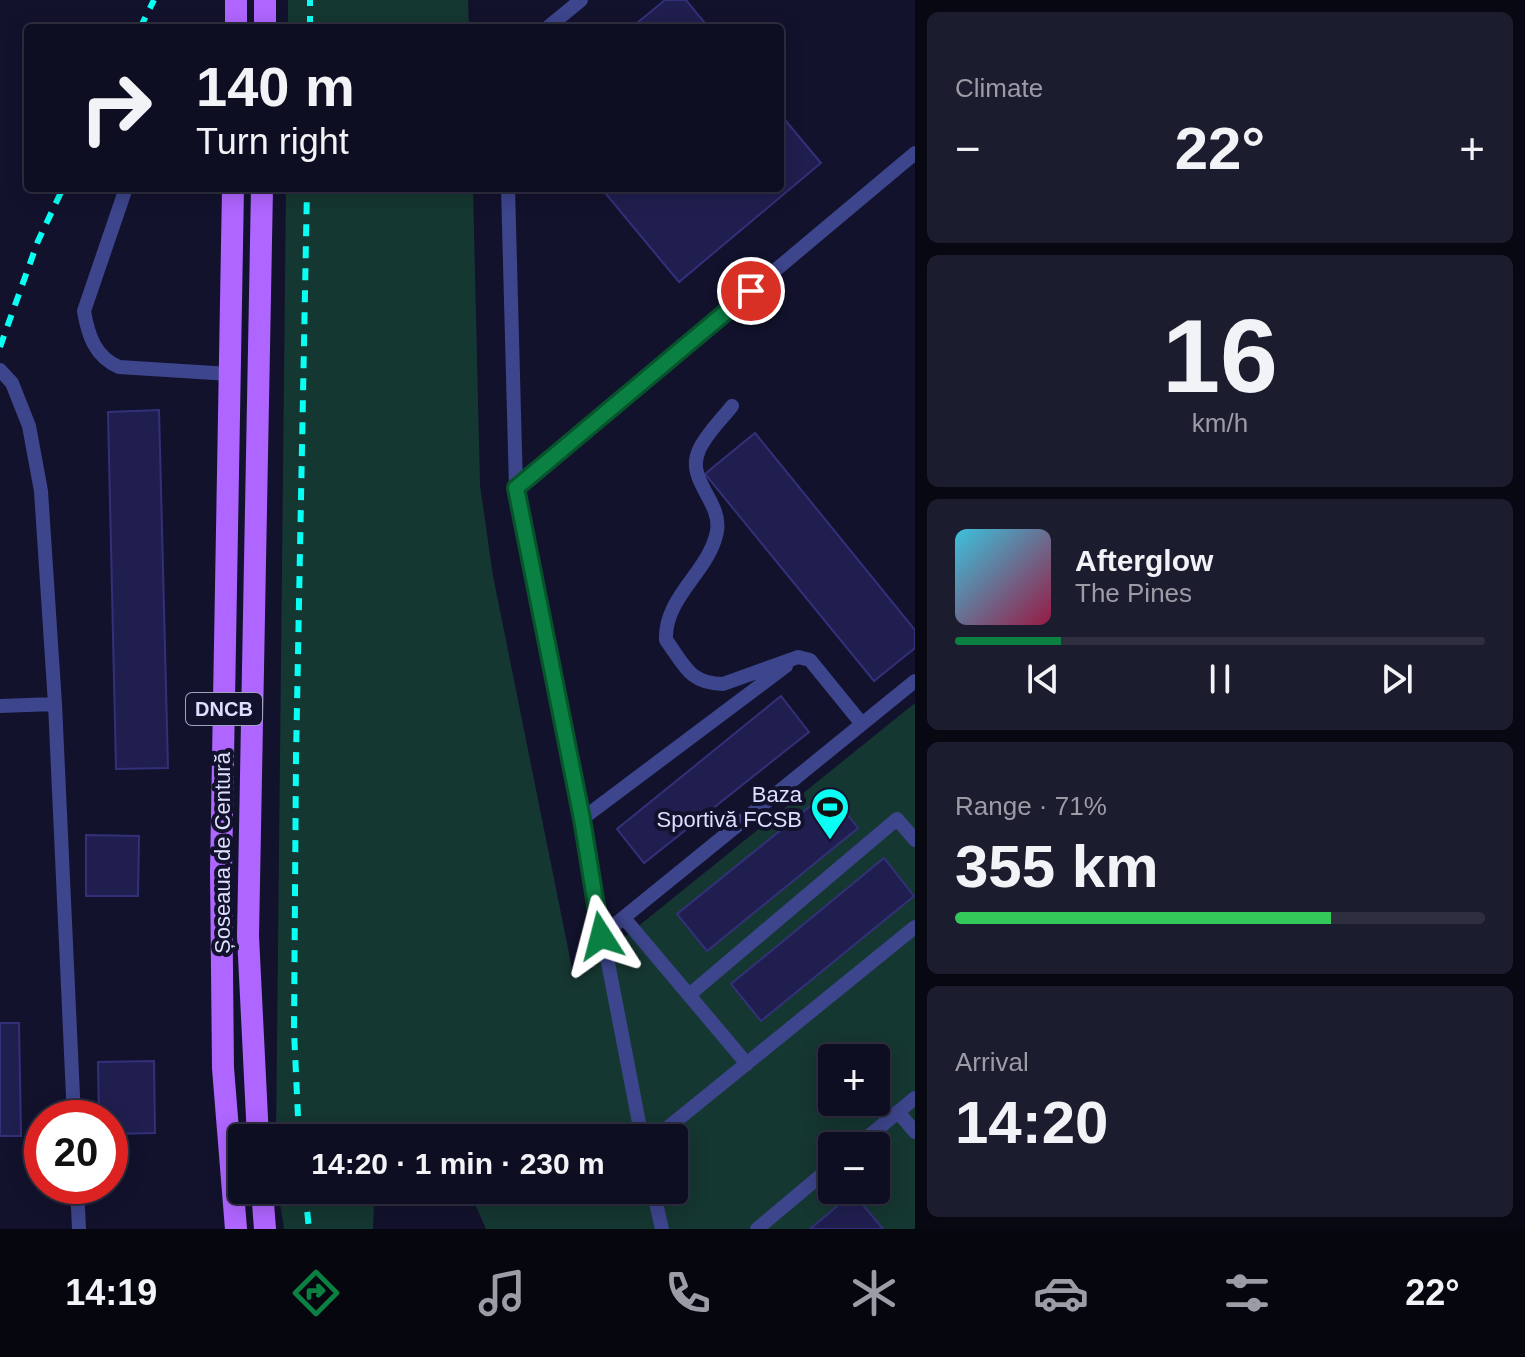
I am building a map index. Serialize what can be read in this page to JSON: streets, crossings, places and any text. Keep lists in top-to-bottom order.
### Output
{
  "streets": {
    "main road": ["DNCB", "Șoseaua de Centură"]
  },
  "places": {
    "sports": ["Baza Sportivă FCSB"]
  },
  "page": {
    "tile": [
      "Climate",
      ["16", "km/h"],
      ["Range · 71%", "355 km"],
      ["Arrival", "14:20"]
    ],
    "turn": ["140 m", "Turn right"],
    "heat": ["−", "22°", "+"],
    "song": ["Afterglow", "The Pines"],
    "map_buttons": ["+", "−"],
    "limit": "20",
    "trip": "14:20 · 1 min · 230 m",
    "tabs": ["14:19", "22°"]
  }
}
